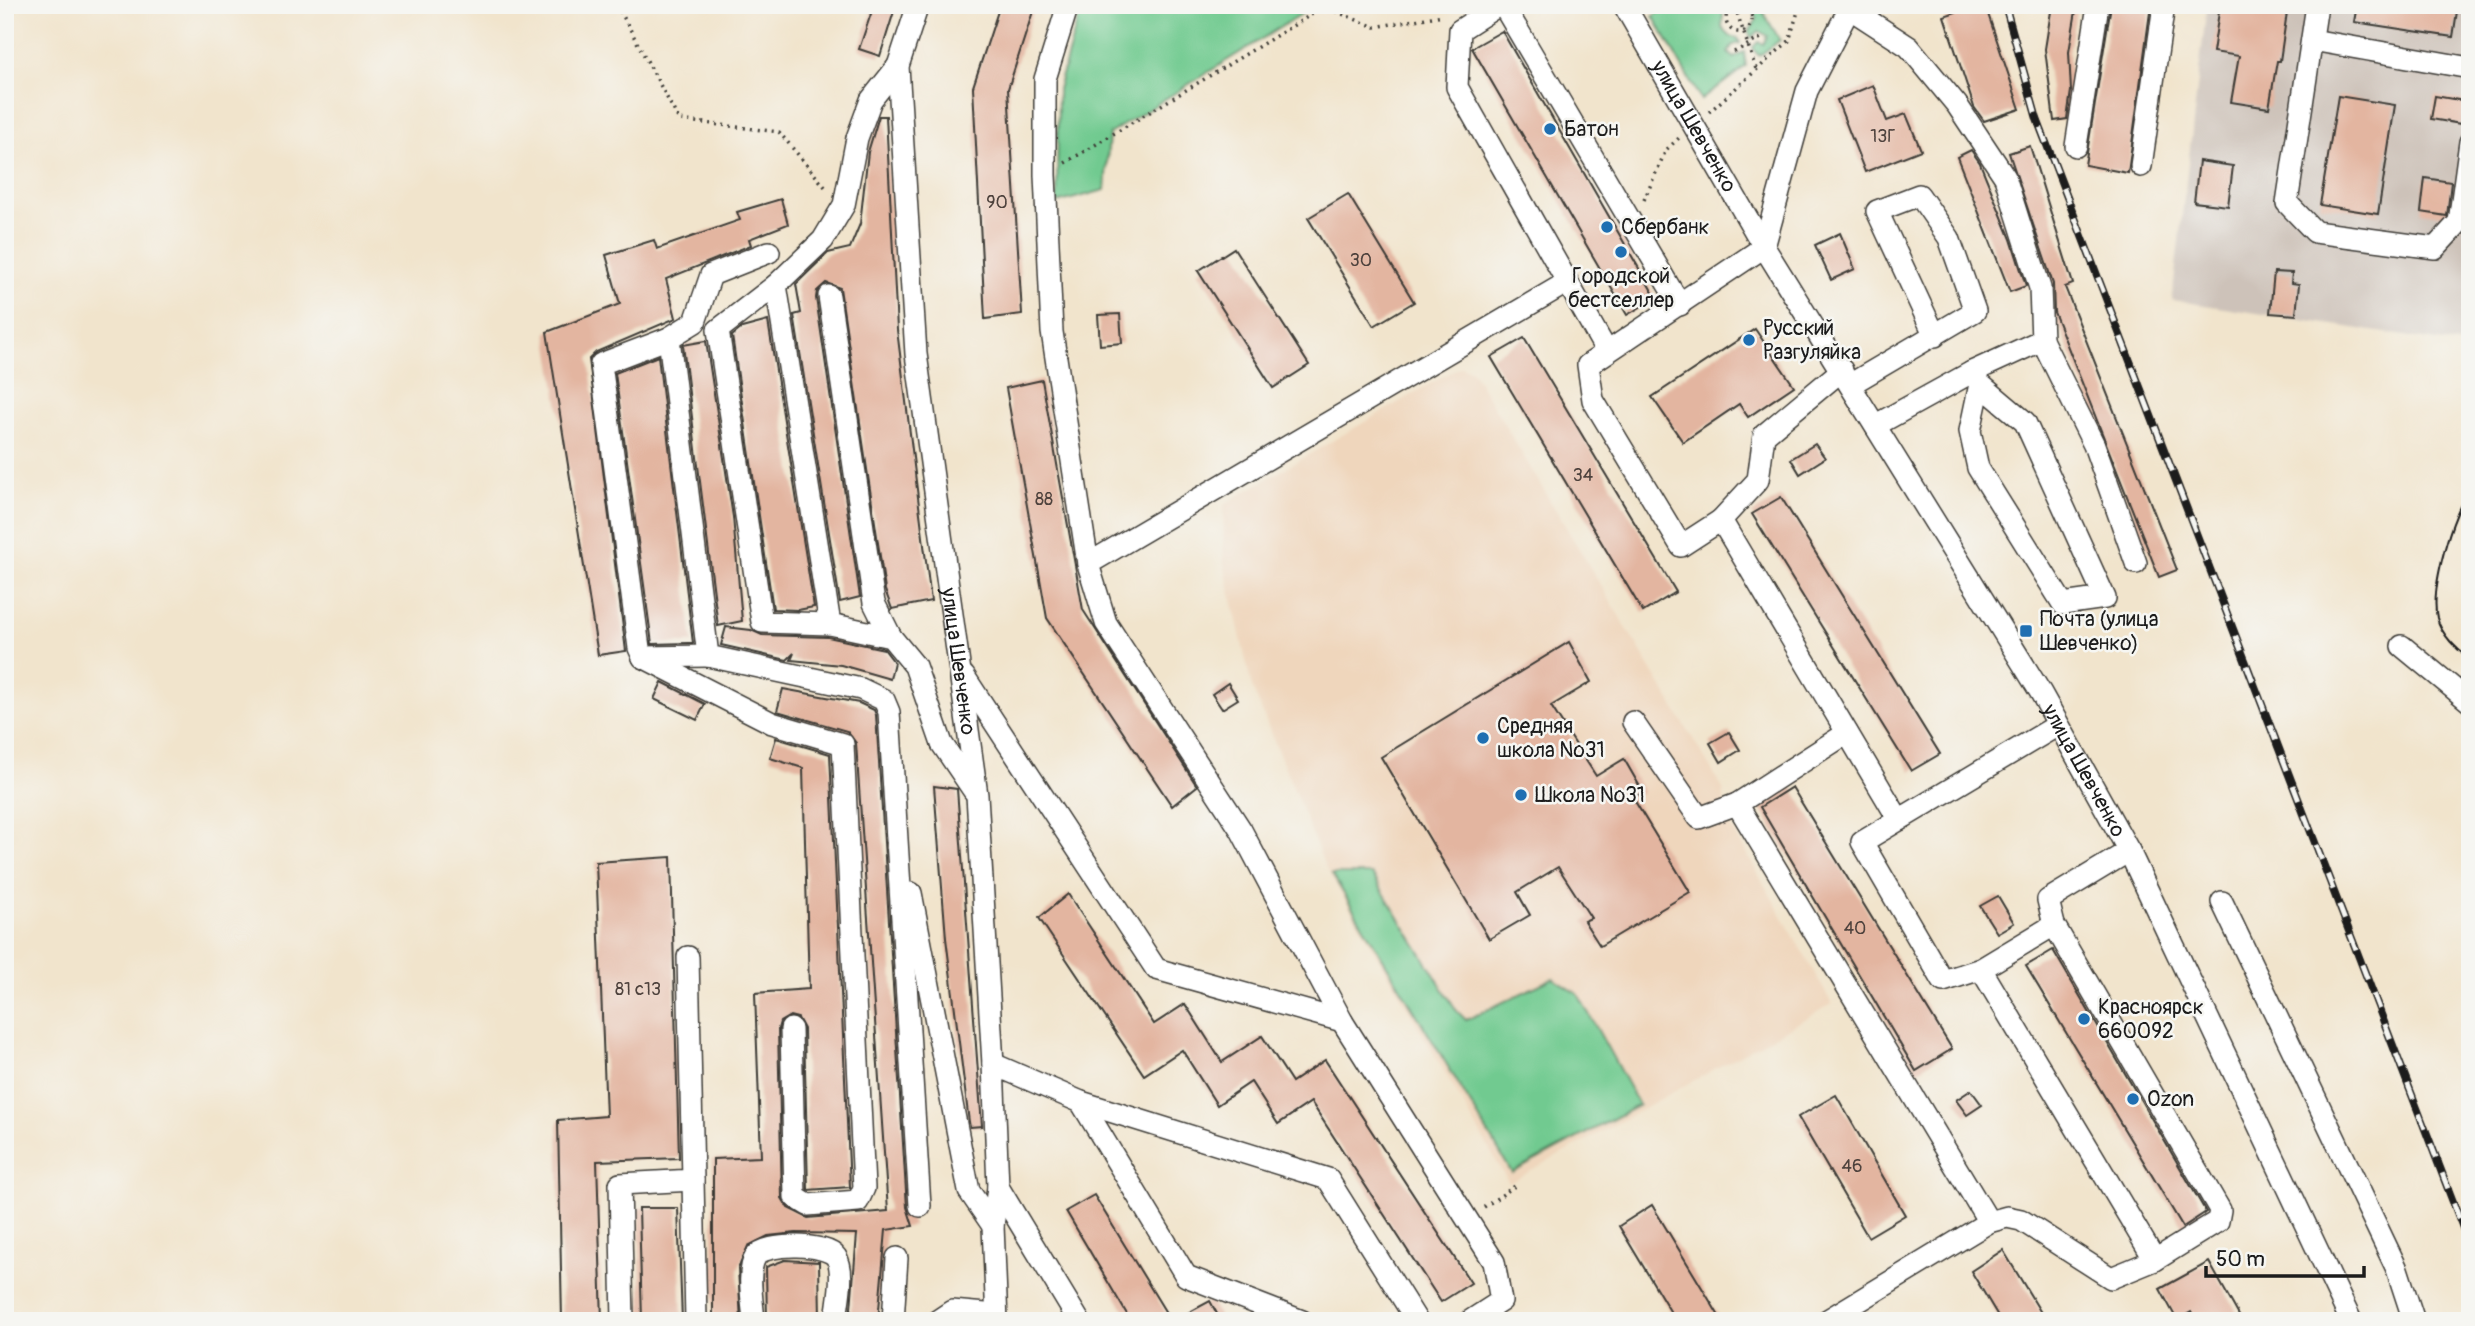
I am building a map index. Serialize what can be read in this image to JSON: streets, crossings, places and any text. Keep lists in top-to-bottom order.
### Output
{
  "streets": {
    "street": ["улица Шевченко"]
  },
  "places": {
    "other": [
      "Батон",
      "Сбербанк",
      "Городской бестселлер",
      "Русский Разгуляйка",
      "Средняя школа №31",
      "Школа №31",
      "Красноярск 660092",
      "Ozon"
    ],
    "transit": ["Почта (улица Шевченко)"]
  },
  "house_numbers": [
    "13Г",
    "90",
    "30",
    "34",
    "88",
    "40",
    "81 с13",
    "46"
  ],
  "scale_bar": "50 m"
}
